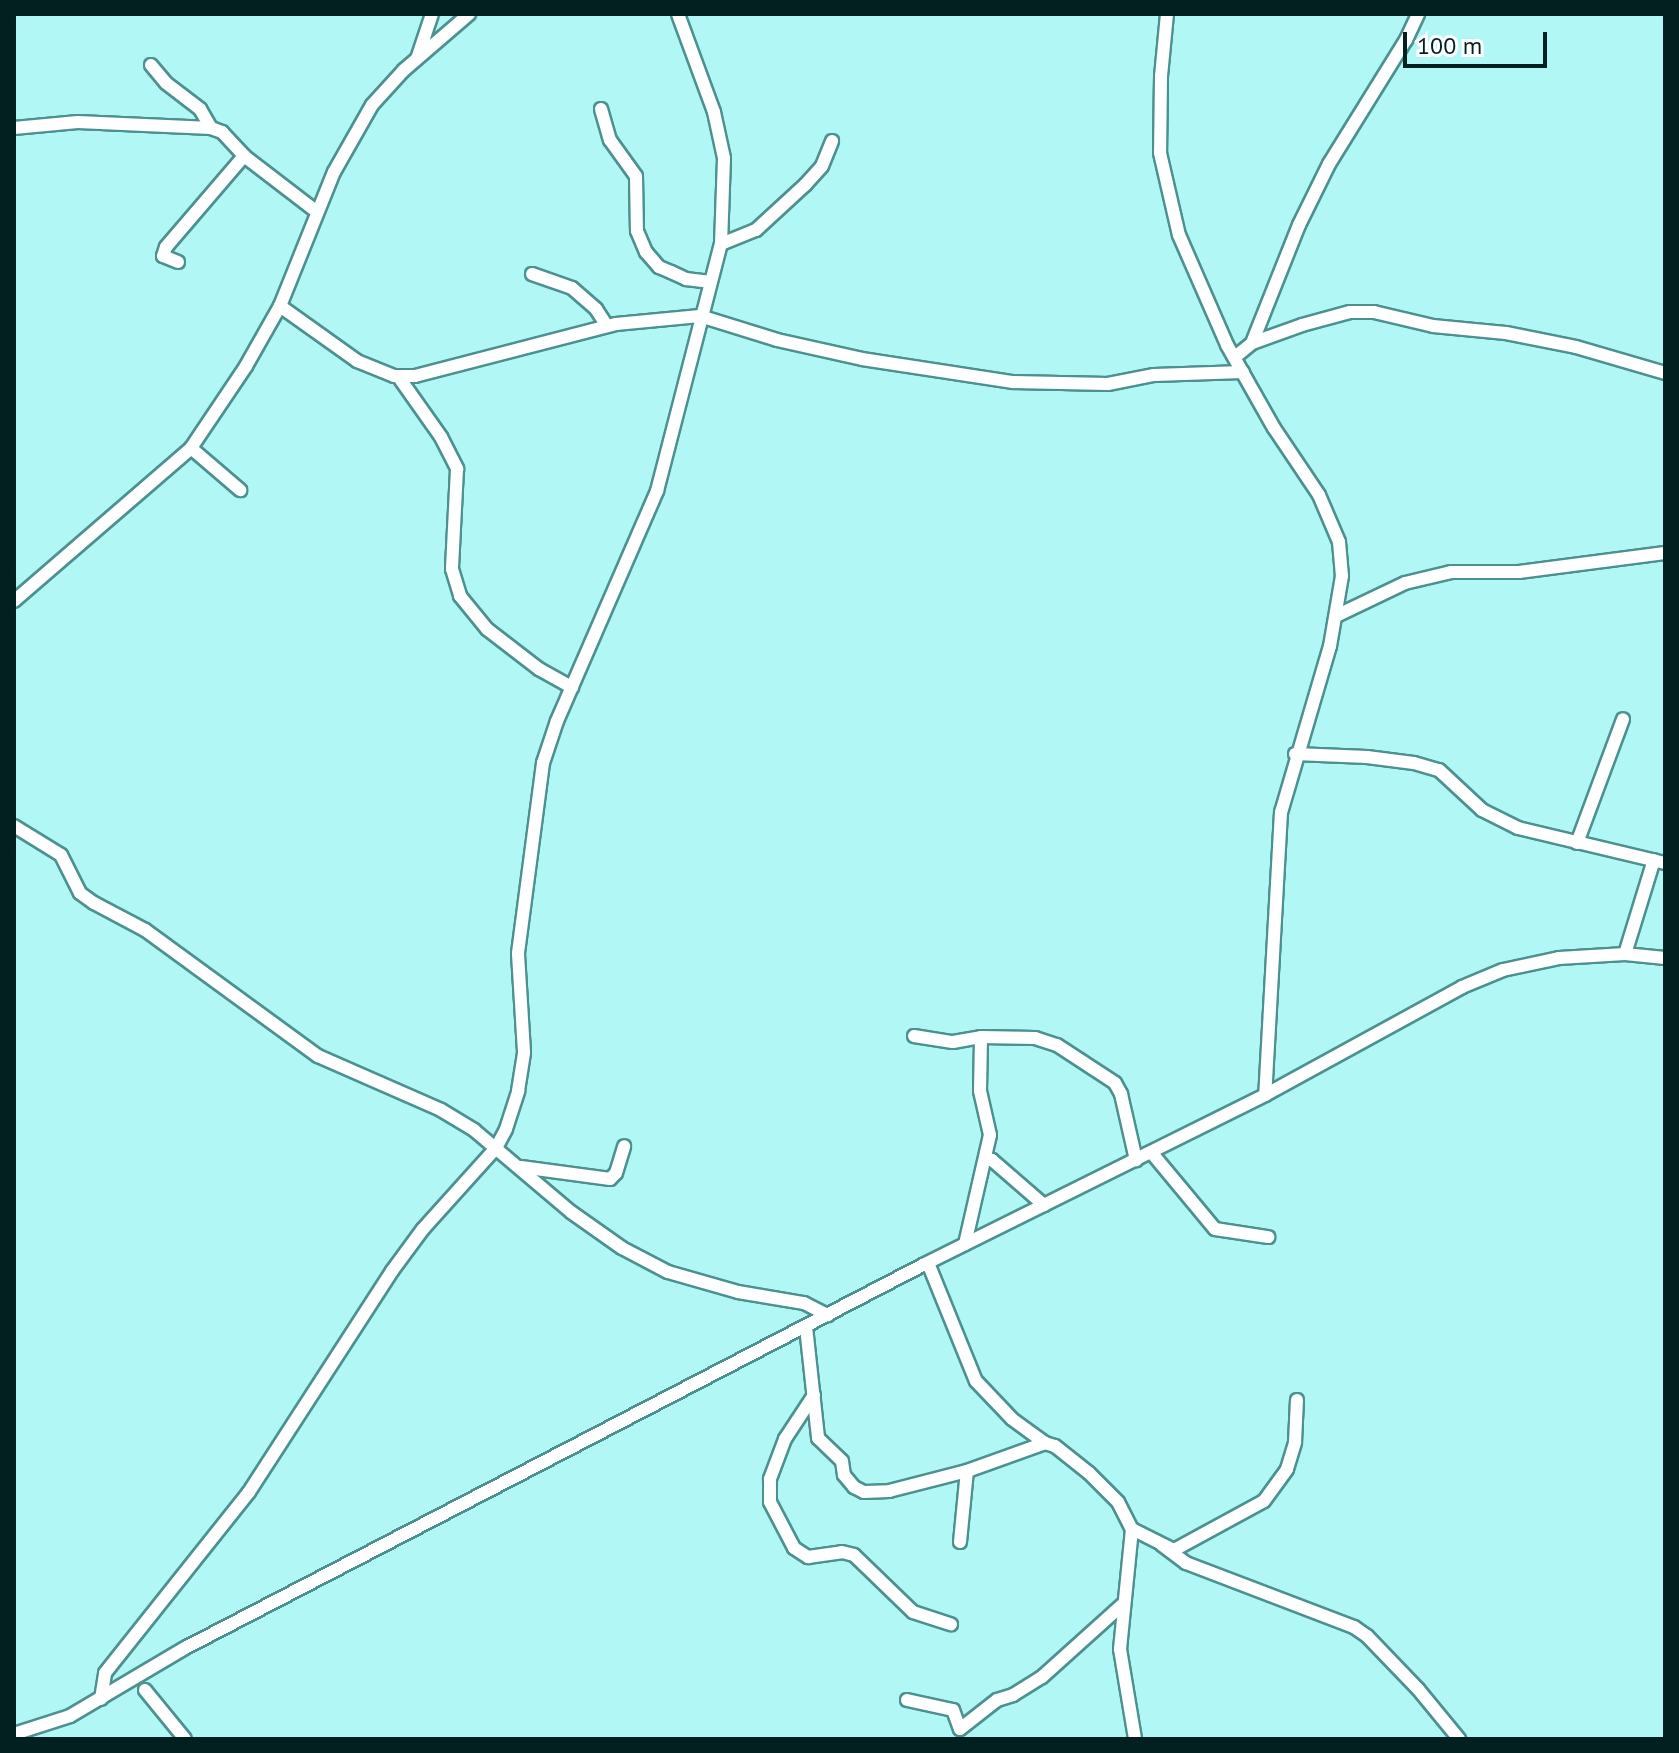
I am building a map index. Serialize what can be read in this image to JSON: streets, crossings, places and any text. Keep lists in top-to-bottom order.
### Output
{
  "scale_bar": "100 m"
}
